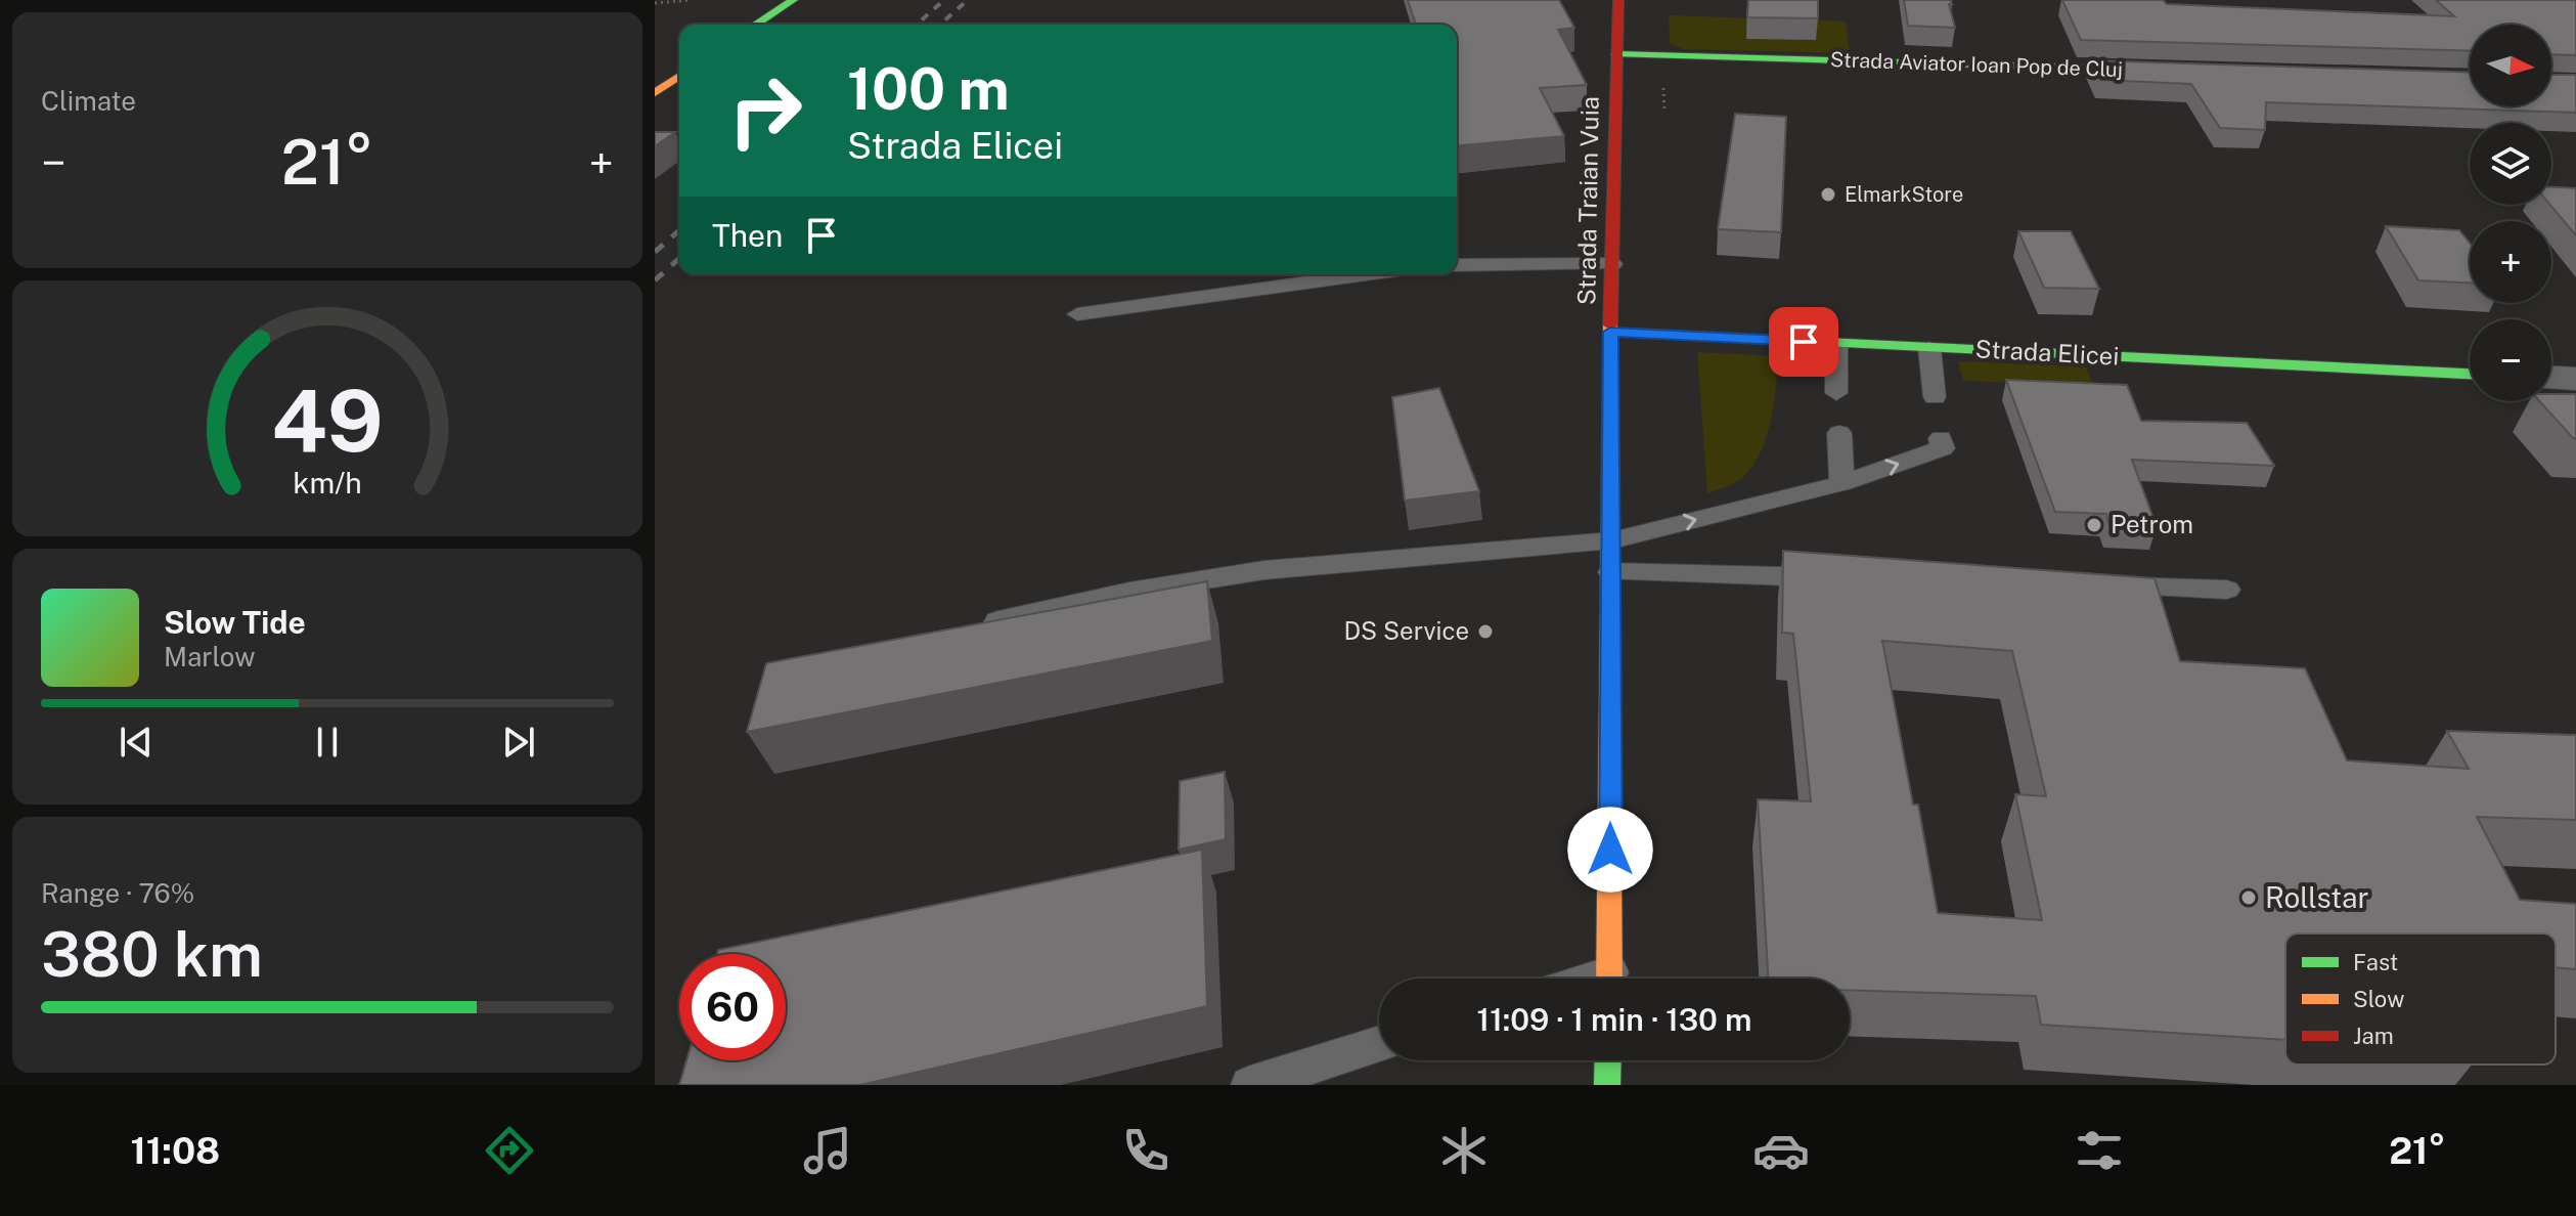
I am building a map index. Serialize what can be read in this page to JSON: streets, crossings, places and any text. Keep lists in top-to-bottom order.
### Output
{
  "streets": {
    "main road": ["Strada Aviator Ioan Pop de Cluj", "Strada Traian Vuia", "Strada Elicei"]
  },
  "crossings": [
    ["Strada Aviator Ioan Pop de Cluj", "Strada Traian Vuia"],
    ["Strada Traian Vuia", "Strada Elicei"]
  ],
  "places": [
    "ElmarkStore",
    "Petrom",
    "DS Service",
    "Rollstar"
  ],
  "legend": ["Fast", "Slow", "Jam"],
  "north": "right",
  "page": {
    "tile": [
      "Climate",
      ["Range · 76%", "380 km"]
    ],
    "map_buttons": ["+", "−"],
    "turn": ["100 m", "Strada Elicei"],
    "heat": ["−", "21°", "+"],
    "then": "Then",
    "song": ["Slow Tide", "Marlow"],
    "limit": "60",
    "trip": "11:09 · 1 min · 130 m",
    "tabs": ["11:08", "21°"],
    "gauge": ["49", "km/h"]
  }
}
